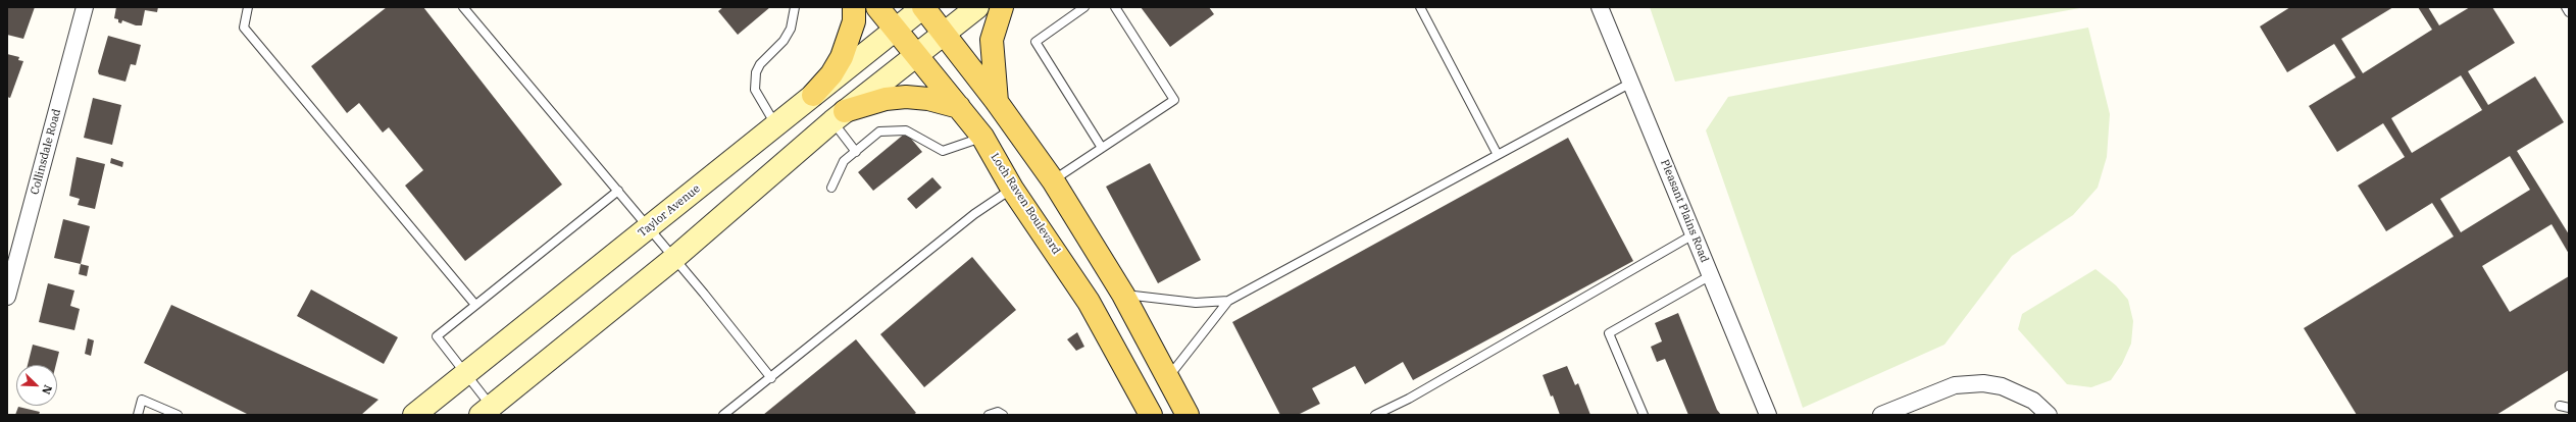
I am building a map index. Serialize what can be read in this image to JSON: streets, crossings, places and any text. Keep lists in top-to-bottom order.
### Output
{
  "streets": {
    "main road": ["Loch Raven Boulevard", "Taylor Avenue"],
    "street": ["Collinsdale Road", "Pleasant Plains Road"]
  },
  "crossings": [
    ["Loch Raven Boulevard", "Taylor Avenue"]
  ],
  "north": "bottom right"
}
